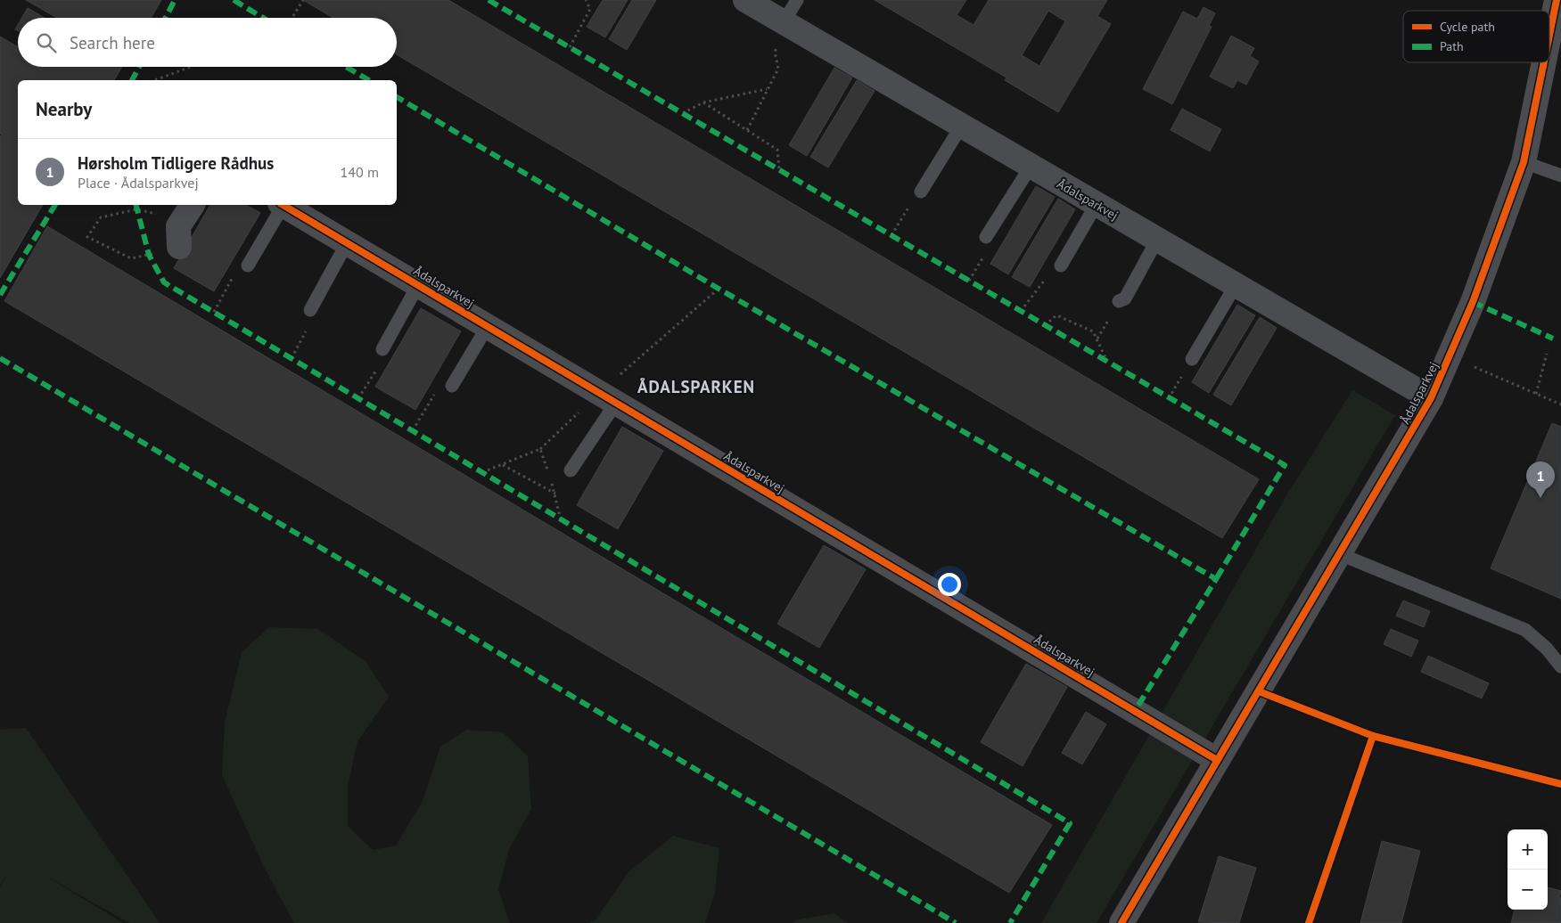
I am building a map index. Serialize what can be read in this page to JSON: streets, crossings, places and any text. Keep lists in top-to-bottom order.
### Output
{
  "streets": {
    "street": ["Ådalsparkvej"]
  },
  "districts": ["ÅDALSPARKEN"],
  "legend": ["Cycle path", "Path"],
  "page": {
    "search": "Search here",
    "heading": "Nearby",
    "list": [
      {
        "mark": "1",
        "name": "Hørsholm Tidligere Rådhus",
        "note": "Place · Ådalsparkvej",
        "value": "140 m"
      }
    ],
    "pins": "1",
    "map_buttons": ["+", "−"]
  }
}
